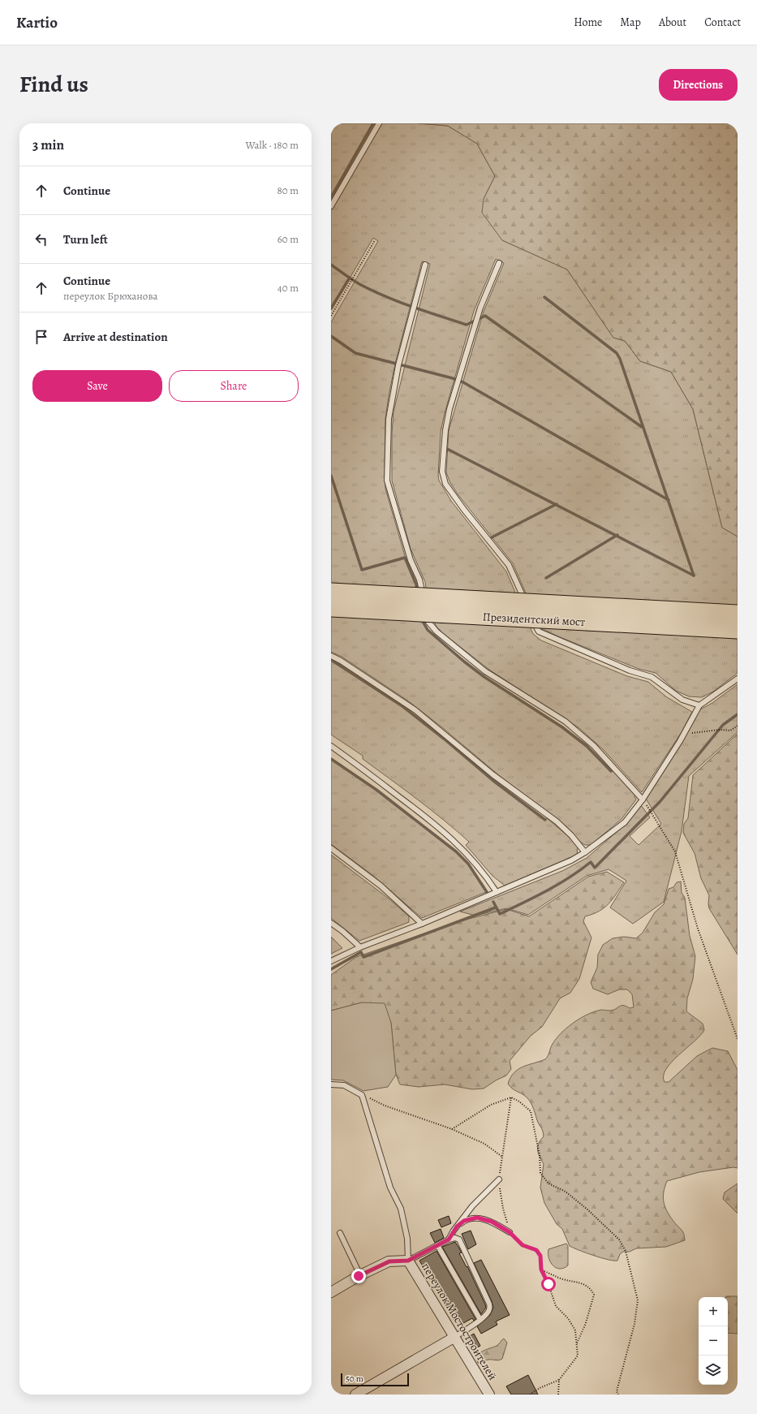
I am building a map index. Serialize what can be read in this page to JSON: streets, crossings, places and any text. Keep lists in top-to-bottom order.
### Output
{
  "streets": {
    "highway": ["Президентский мост"],
    "street": ["переулок Мостостроителей"]
  },
  "scale_bar": "50 m",
  "page": {
    "header": "Kartio",
    "nav": [
      "Home",
      "Map",
      "About",
      "Contact"
    ],
    "title": "Find us",
    "buttons": [
      "Directions",
      ["Save", "Share"]
    ],
    "heading": ["3 min", "Walk · 180 m"],
    "list": [
      ["Continue", "80 m"],
      ["Turn left", "60 m"],
      ["Continue", "переулок Брюханова", "40 m"],
      "Arrive at destination"
    ],
    "map_buttons": ["+", "−"],
    "scale": "50 m"
  }
}
